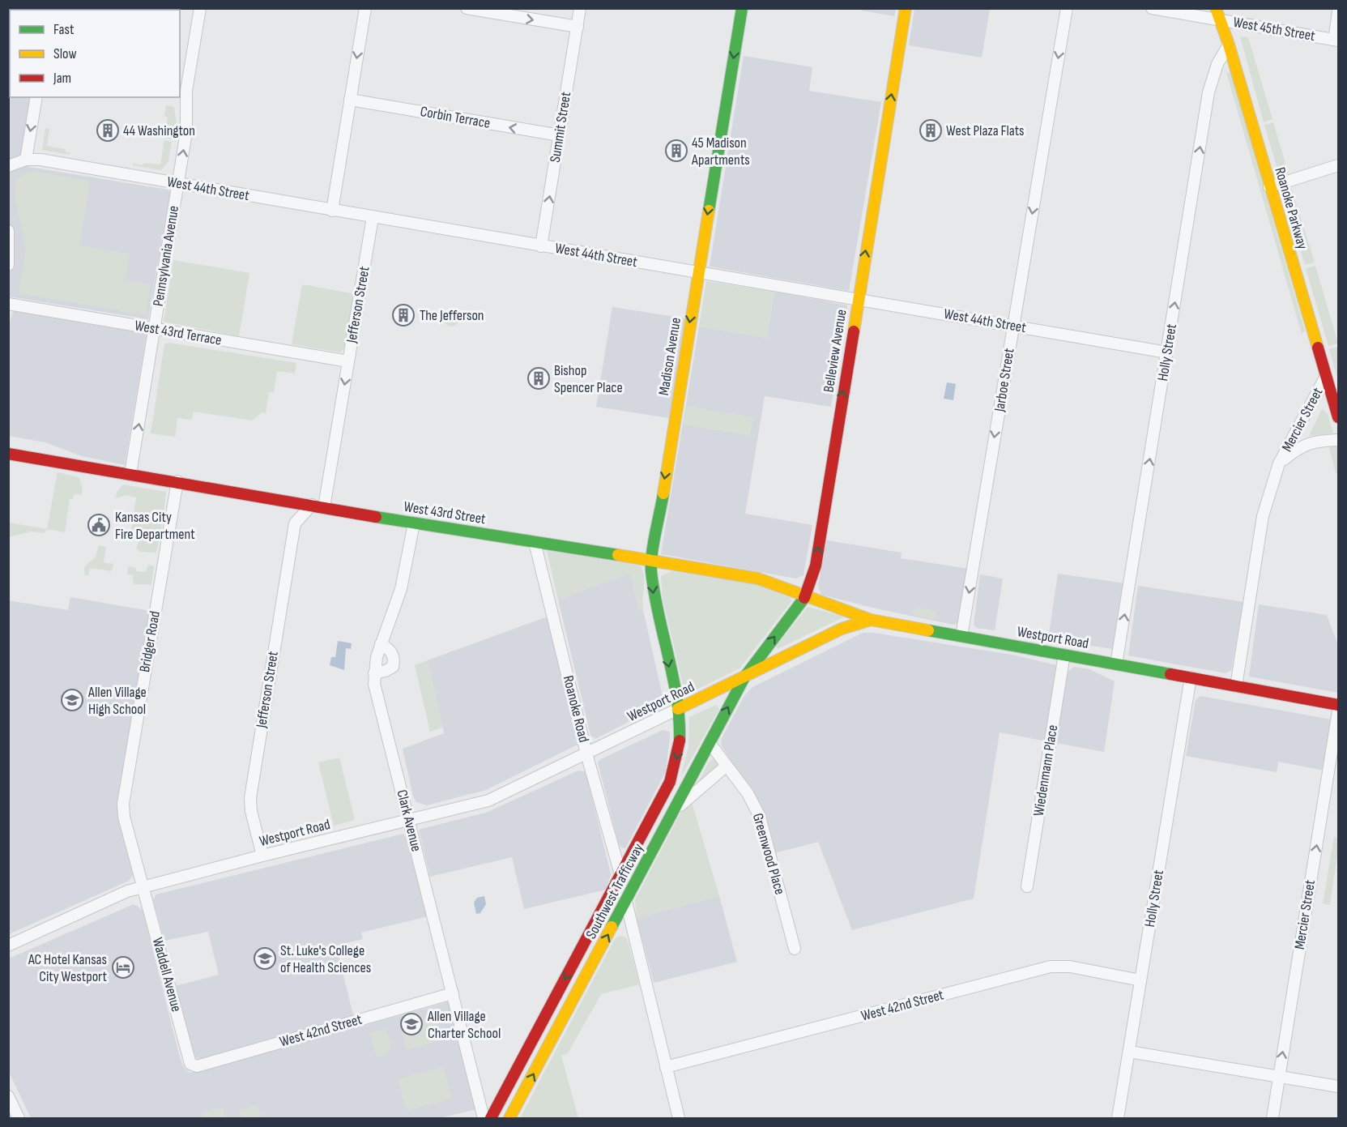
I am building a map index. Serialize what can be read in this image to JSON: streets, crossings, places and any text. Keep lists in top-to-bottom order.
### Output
{
  "streets": {
    "main road": [
      "Roanoke Parkway",
      "Belleview Avenue",
      "Madison Avenue",
      "West 43rd Street",
      "Westport Road",
      "Southwest Trafficway"
    ],
    "street": [
      "West 45th Street",
      "Corbin Terrace",
      "Summit Street",
      "West 44th Street",
      "Pennsylvania Avenue",
      "Jefferson Street",
      "West 43rd Terrace",
      "Holly Street",
      "Jarboe Street",
      "Mercier Street",
      "Bridger Road",
      "Roanoke Road",
      "Wiedenmann Place",
      "Clark Avenue",
      "Greenwood Place",
      "Waddell Avenue",
      "West 42nd Street"
    ]
  },
  "crossings": [
    ["West 45th Street", "Roanoke Parkway"],
    ["Corbin Terrace", "Summit Street"],
    ["Summit Street", "West 44th Street"],
    ["West 44th Street", "Pennsylvania Avenue"],
    ["West 44th Street", "Jefferson Street"],
    ["West 44th Street", "Belleview Avenue"],
    ["West 44th Street", "Holly Street"],
    ["West 44th Street", "Madison Avenue"],
    ["West 44th Street", "Jarboe Street"],
    ["Roanoke Parkway", "Holly Street"],
    ["Roanoke Parkway", "Mercier Street"],
    ["Pennsylvania Avenue", "West 43rd Terrace"],
    ["Pennsylvania Avenue", "West 43rd Street"],
    ["Jefferson Street", "West 43rd Terrace"],
    ["Jefferson Street", "West 43rd Street"],
    ["Jefferson Street", "Westport Road"],
    ["Belleview Avenue", "West 43rd Street"],
    ["Belleview Avenue", "Westport Road"],
    ["Belleview Avenue", "Southwest Trafficway"],
    ["Holly Street", "Westport Road"],
    ["Holly Street", "West 42nd Street"],
    ["Madison Avenue", "West 43rd Street"],
    ["Madison Avenue", "Westport Road"],
    ["Madison Avenue", "Southwest Trafficway"],
    ["Jarboe Street", "Westport Road"],
    ["Mercier Street", "Westport Road"],
    ["West 43rd Street", "Westport Road"],
    ["West 43rd Street", "Bridger Road"],
    ["West 43rd Street", "Roanoke Road"],
    ["West 43rd Street", "Clark Avenue"],
    ["Westport Road", "Bridger Road"],
    ["Westport Road", "Roanoke Road"],
    ["Westport Road", "Wiedenmann Place"],
    ["Westport Road", "Clark Avenue"],
    ["Westport Road", "Southwest Trafficway"],
    ["Westport Road", "Waddell Avenue"],
    ["Bridger Road", "Waddell Avenue"],
    ["Roanoke Road", "Southwest Trafficway"],
    ["Clark Avenue", "West 42nd Street"],
    ["Greenwood Place", "Southwest Trafficway"],
    ["Waddell Avenue", "West 42nd Street"]
  ],
  "one_way": [
    "Corbin Terrace",
    "Summit Street",
    "Pennsylvania Avenue",
    "Belleview Avenue",
    "Holly Street",
    "Madison Avenue",
    "Jarboe Street",
    "Mercier Street"
  ],
  "places": {
    "building": [
      "44 Washington",
      "West Plaza Flats",
      "45 Madison Apartments",
      "The Jefferson",
      "Bishop Spencer Place"
    ],
    "public building": ["Kansas City Fire Department"],
    "school or university": ["Allen Village High School", "St. Luke's College of Health Sciences", "Allen Village Charter School"],
    "hotel": ["AC Hotel Kansas City Westport"]
  },
  "legend": ["Fast", "Slow", "Jam"]
}
